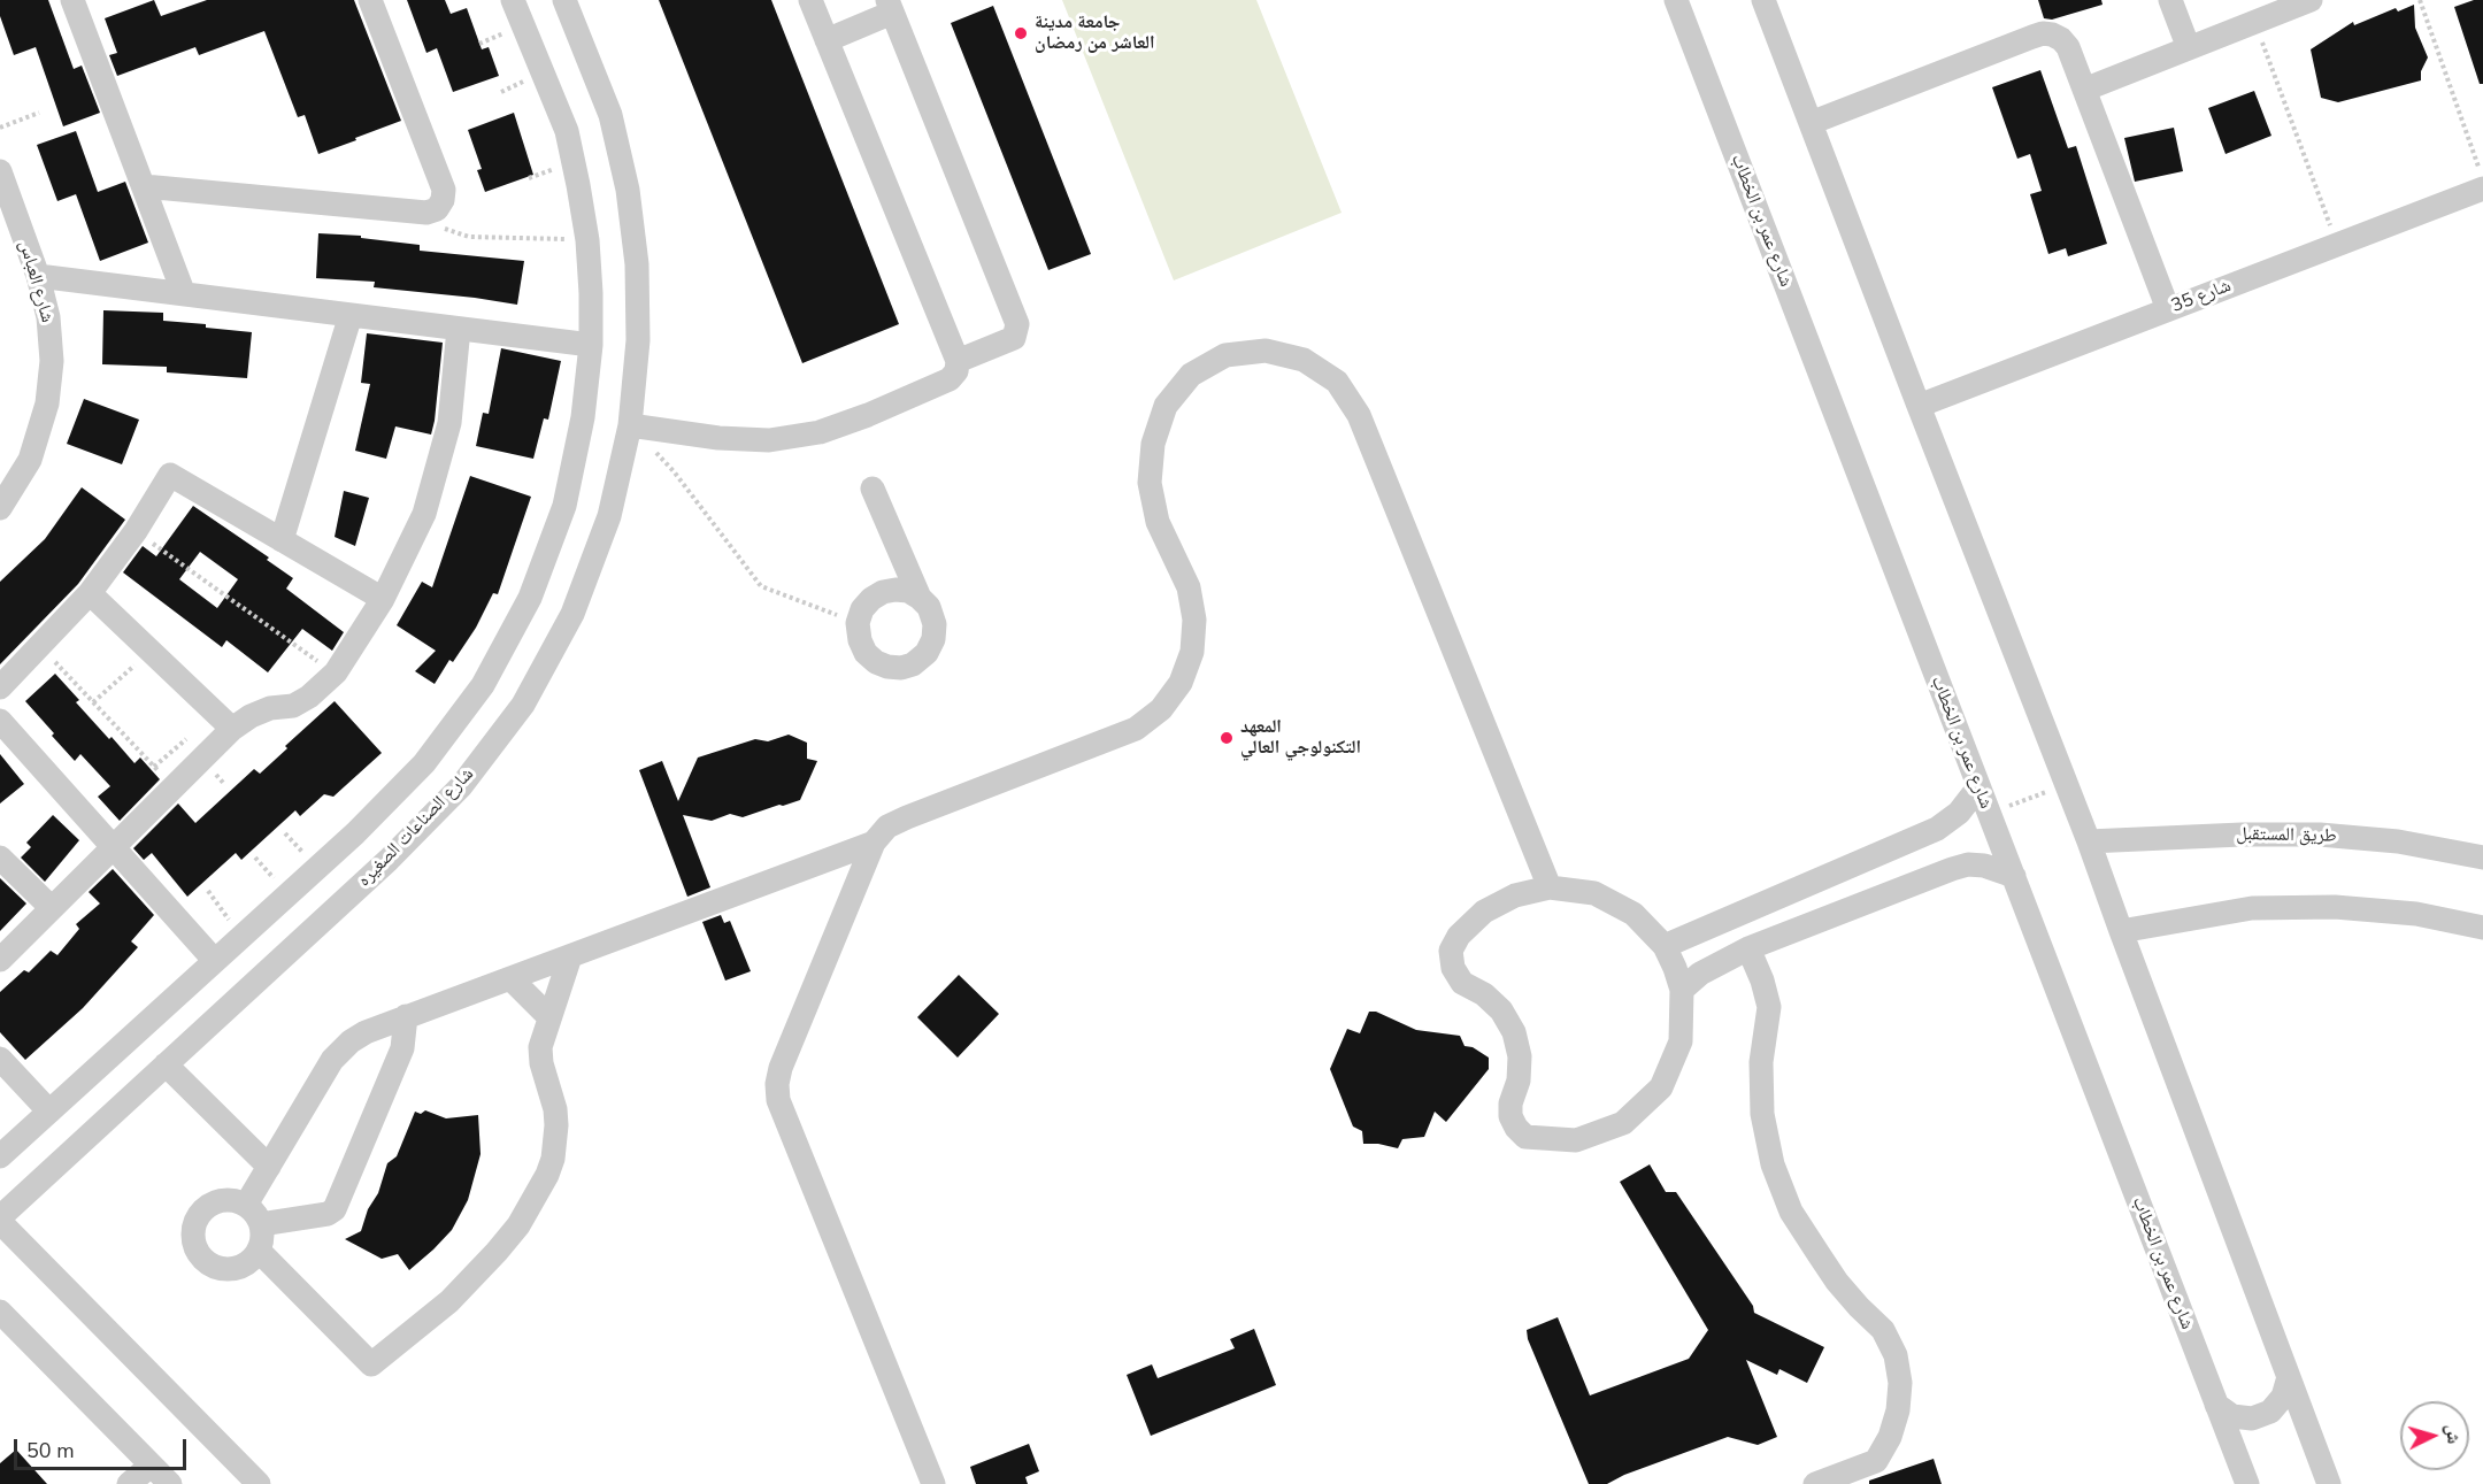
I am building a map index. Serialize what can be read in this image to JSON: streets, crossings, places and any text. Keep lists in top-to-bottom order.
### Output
{
  "streets": {
    "street": [
      "شارع عمر بن الخطاب",
      "شارع العباس",
      "شارع 35",
      "شارع الصناعات الصغيره",
      "طريق المستقبل"
    ]
  },
  "places": ["جامعة مدينة العاشر من رمضان", "المعهد التكنولوجي العالي"],
  "scale_bar": "50 m",
  "north": "right"
}
